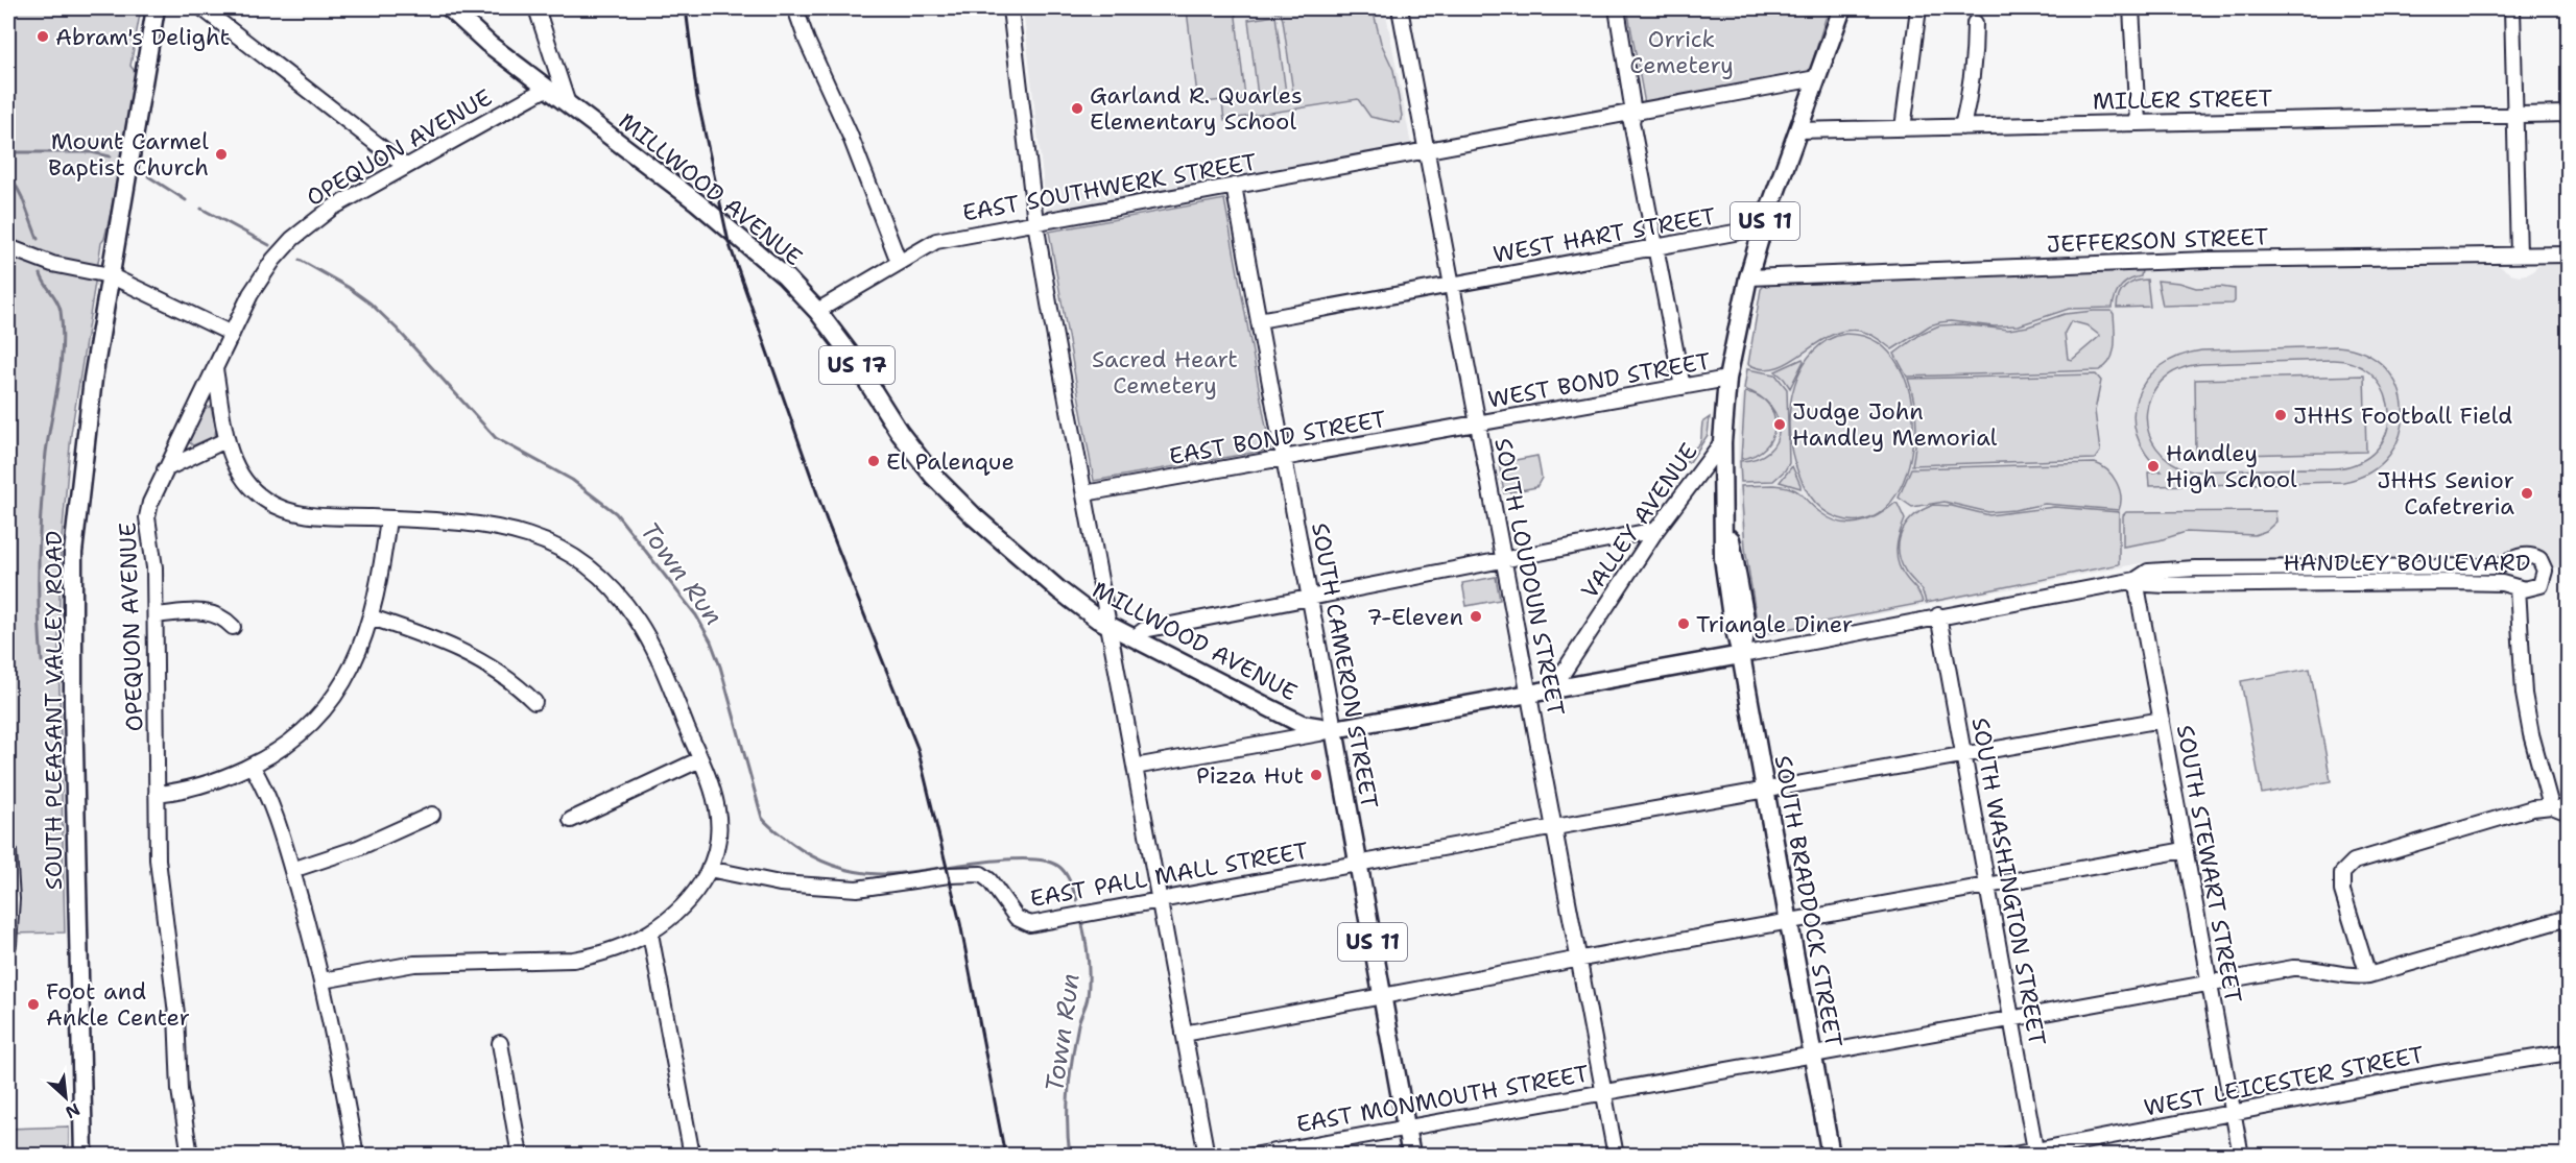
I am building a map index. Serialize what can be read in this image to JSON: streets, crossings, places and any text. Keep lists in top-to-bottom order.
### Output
{
  "streets": {
    "main road": [
      "MILLWOOD AVENUE",
      "US 11",
      "US 17",
      "VALLEY AVENUE",
      "SOUTH CAMERON STREET",
      "SOUTH PLEASANT VALLEY ROAD",
      "SOUTH BRADDOCK STREET"
    ],
    "street": [
      "MILLER STREET",
      "OPEQUON AVENUE",
      "EAST SOUTHWERK STREET",
      "WEST HART STREET",
      "JEFFERSON STREET",
      "WEST BOND STREET",
      "EAST BOND STREET",
      "HANDLEY BOULEVARD",
      "SOUTH LOUDOUN STREET",
      "SOUTH STEWART STREET",
      "EAST PALL MALL STREET",
      "SOUTH WASHINGTON STREET",
      "WEST LEICESTER STREET",
      "EAST MONMOUTH STREET"
    ]
  },
  "crossings": [
    ["MILLER STREET", "VALLEY AVENUE"],
    ["OPEQUON AVENUE", "MILLWOOD AVENUE"],
    ["EAST SOUTHWERK STREET", "MILLWOOD AVENUE"],
    ["EAST SOUTHWERK STREET", "VALLEY AVENUE"],
    ["EAST SOUTHWERK STREET", "SOUTH LOUDOUN STREET"],
    ["EAST SOUTHWERK STREET", "SOUTH CAMERON STREET"],
    ["MILLWOOD AVENUE", "VALLEY AVENUE"],
    ["MILLWOOD AVENUE", "HANDLEY BOULEVARD"],
    ["MILLWOOD AVENUE", "SOUTH LOUDOUN STREET"],
    ["MILLWOOD AVENUE", "SOUTH CAMERON STREET"],
    ["MILLWOOD AVENUE", "SOUTH BRADDOCK STREET"],
    ["WEST HART STREET", "VALLEY AVENUE"],
    ["WEST HART STREET", "SOUTH LOUDOUN STREET"],
    ["WEST HART STREET", "SOUTH CAMERON STREET"],
    ["JEFFERSON STREET", "VALLEY AVENUE"],
    ["WEST BOND STREET", "EAST BOND STREET"],
    ["WEST BOND STREET", "VALLEY AVENUE"],
    ["WEST BOND STREET", "SOUTH LOUDOUN STREET"],
    ["EAST BOND STREET", "SOUTH LOUDOUN STREET"],
    ["EAST BOND STREET", "SOUTH CAMERON STREET"],
    ["VALLEY AVENUE", "SOUTH BRADDOCK STREET"],
    ["HANDLEY BOULEVARD", "SOUTH STEWART STREET"],
    ["HANDLEY BOULEVARD", "SOUTH WASHINGTON STREET"],
    ["HANDLEY BOULEVARD", "SOUTH BRADDOCK STREET"],
    ["SOUTH LOUDOUN STREET", "EAST PALL MALL STREET"],
    ["SOUTH LOUDOUN STREET", "EAST MONMOUTH STREET"],
    ["SOUTH CAMERON STREET", "EAST PALL MALL STREET"],
    ["SOUTH CAMERON STREET", "EAST MONMOUTH STREET"],
    ["SOUTH STEWART STREET", "EAST PALL MALL STREET"],
    ["SOUTH STEWART STREET", "WEST LEICESTER STREET"],
    ["SOUTH STEWART STREET", "EAST MONMOUTH STREET"],
    ["EAST PALL MALL STREET", "SOUTH WASHINGTON STREET"],
    ["EAST PALL MALL STREET", "SOUTH BRADDOCK STREET"],
    ["SOUTH WASHINGTON STREET", "WEST LEICESTER STREET"],
    ["SOUTH WASHINGTON STREET", "EAST MONMOUTH STREET"],
    ["SOUTH BRADDOCK STREET", "EAST MONMOUTH STREET"]
  ],
  "water": ["Town Run"],
  "parks": ["Orrick Cemetery", "Sacred Heart Cemetery"],
  "places": [
    "Abram's Delight",
    "Garland R. Quarles Elementary School",
    "Mount Carmel Baptist Church",
    "JHHS Football Field",
    "Judge John Handley Memorial",
    "El Palenque",
    "Handley High School",
    "JHHS Senior Cafetreria",
    "7-Eleven",
    "Triangle Diner",
    "Pizza Hut",
    "Foot and Ankle Center"
  ],
  "north": "bottom right"
}
